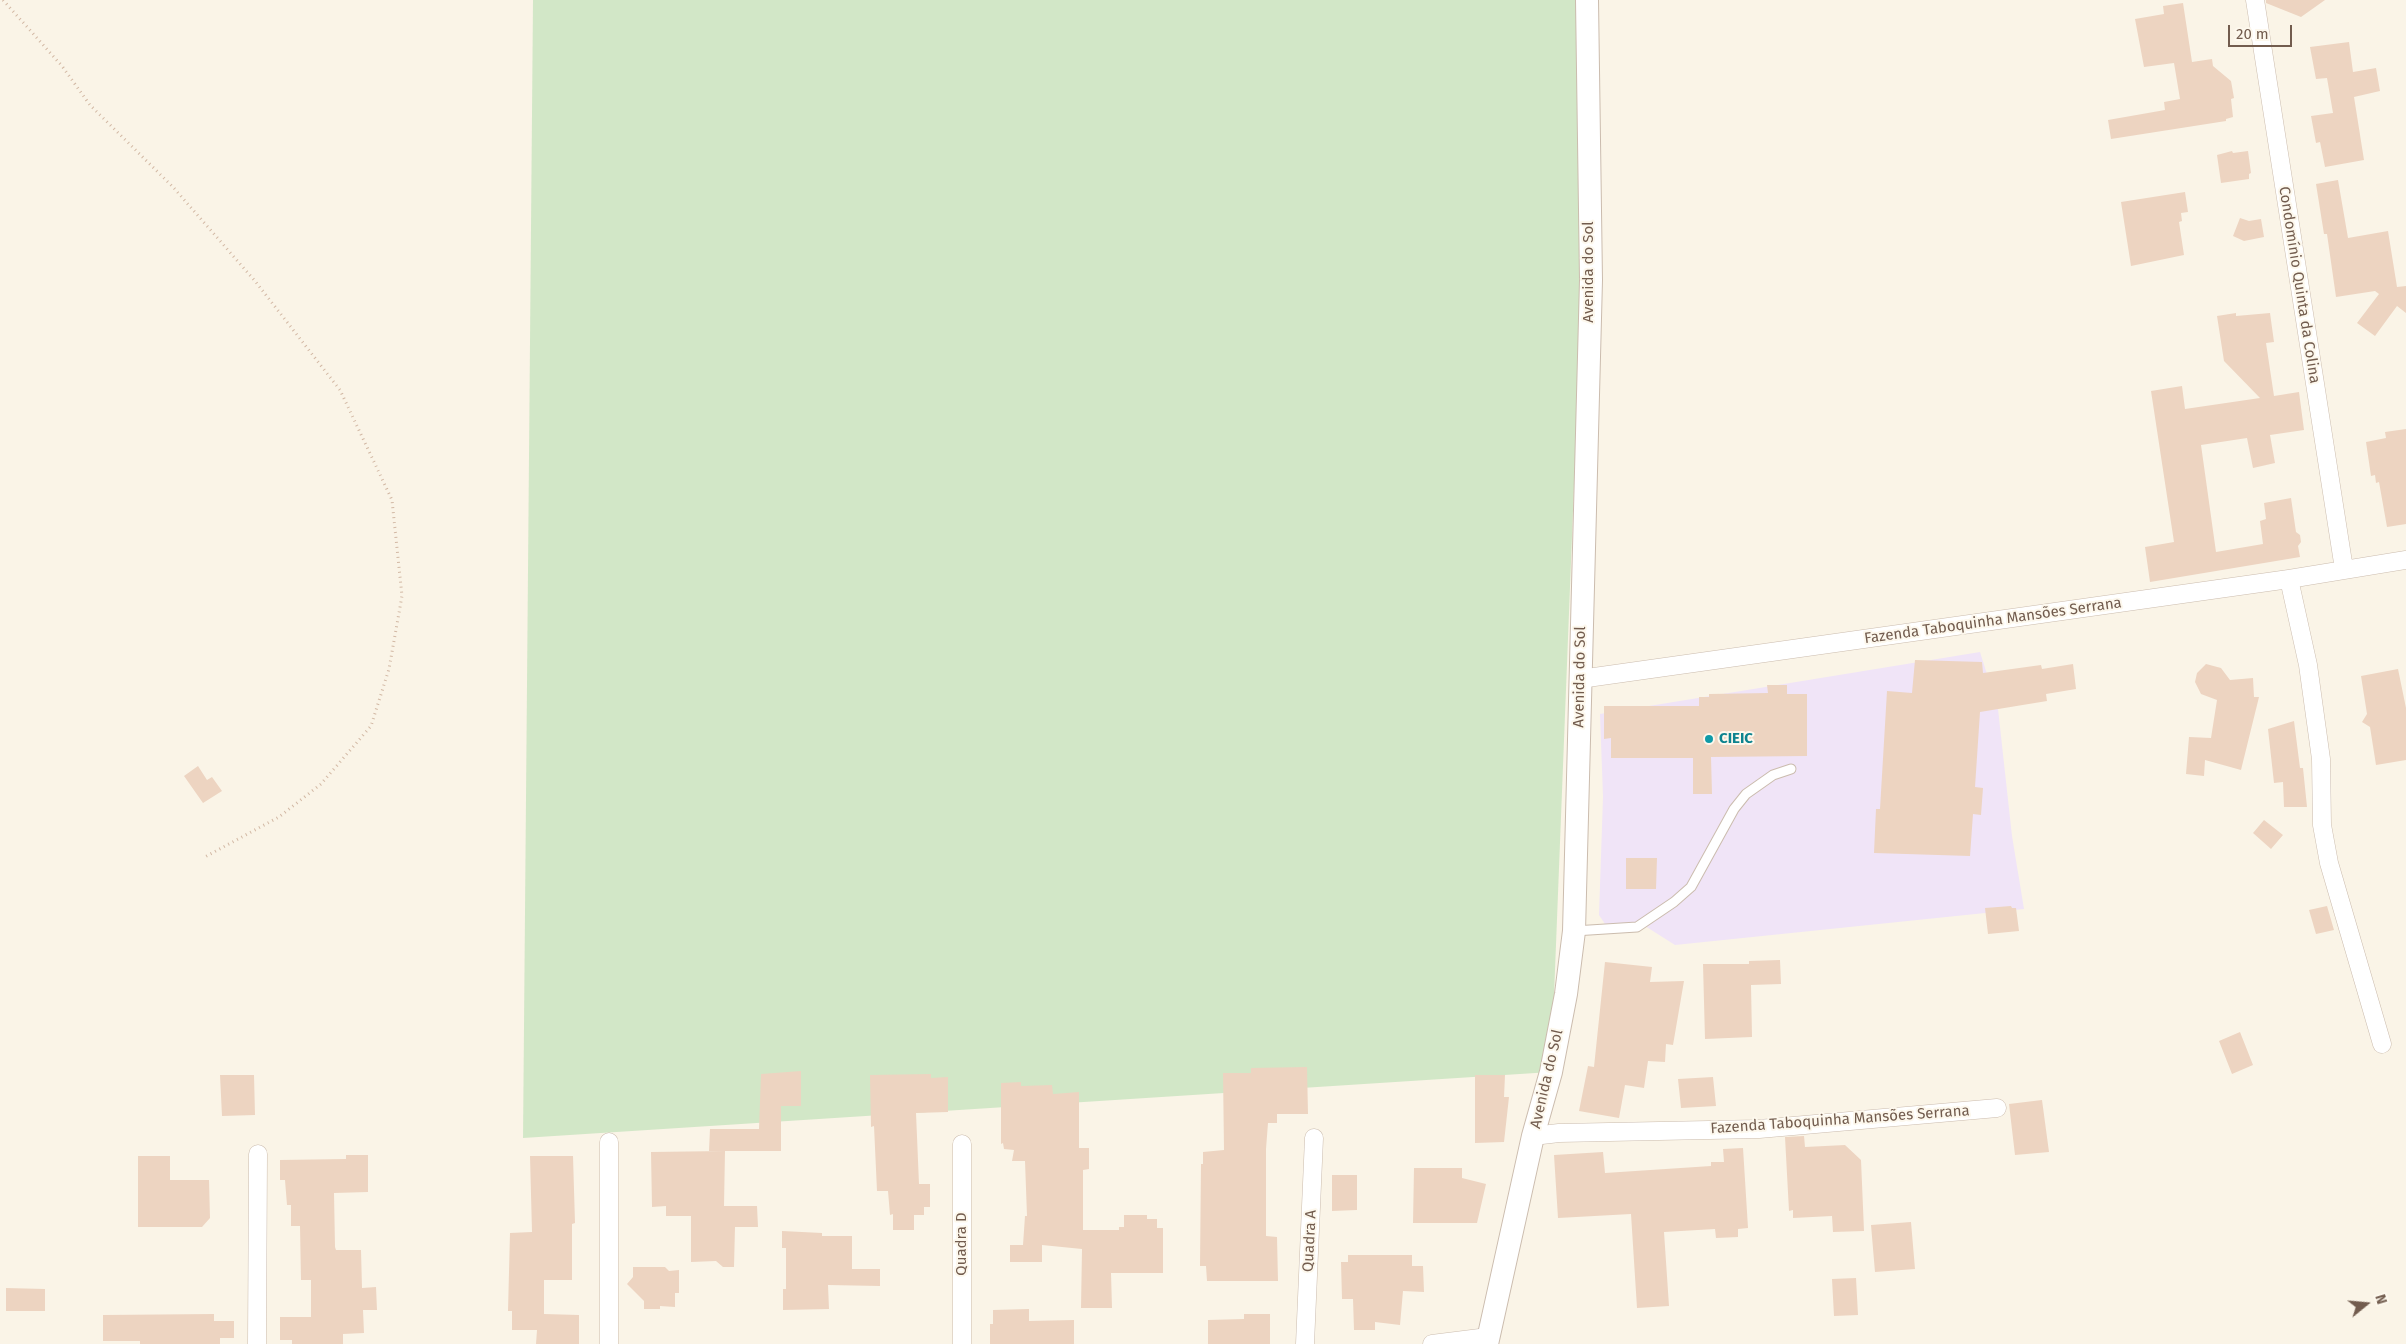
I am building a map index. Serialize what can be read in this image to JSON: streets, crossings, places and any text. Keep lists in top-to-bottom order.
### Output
{
  "streets": {
    "street": [
      "Avenida do Sol",
      "Condomínio Quinta da Colina",
      "Fazenda Taboquinha Mansões Serrana",
      "Quadra A",
      "Quadra D"
    ]
  },
  "crossings": [
    ["Avenida do Sol", "Fazenda Taboquinha Mansões Serrana"],
    ["Condomínio Quinta da Colina", "Fazenda Taboquinha Mansões Serrana"]
  ],
  "places": ["CIEIC"],
  "scale_bar": "20 m",
  "north": "right"
}
